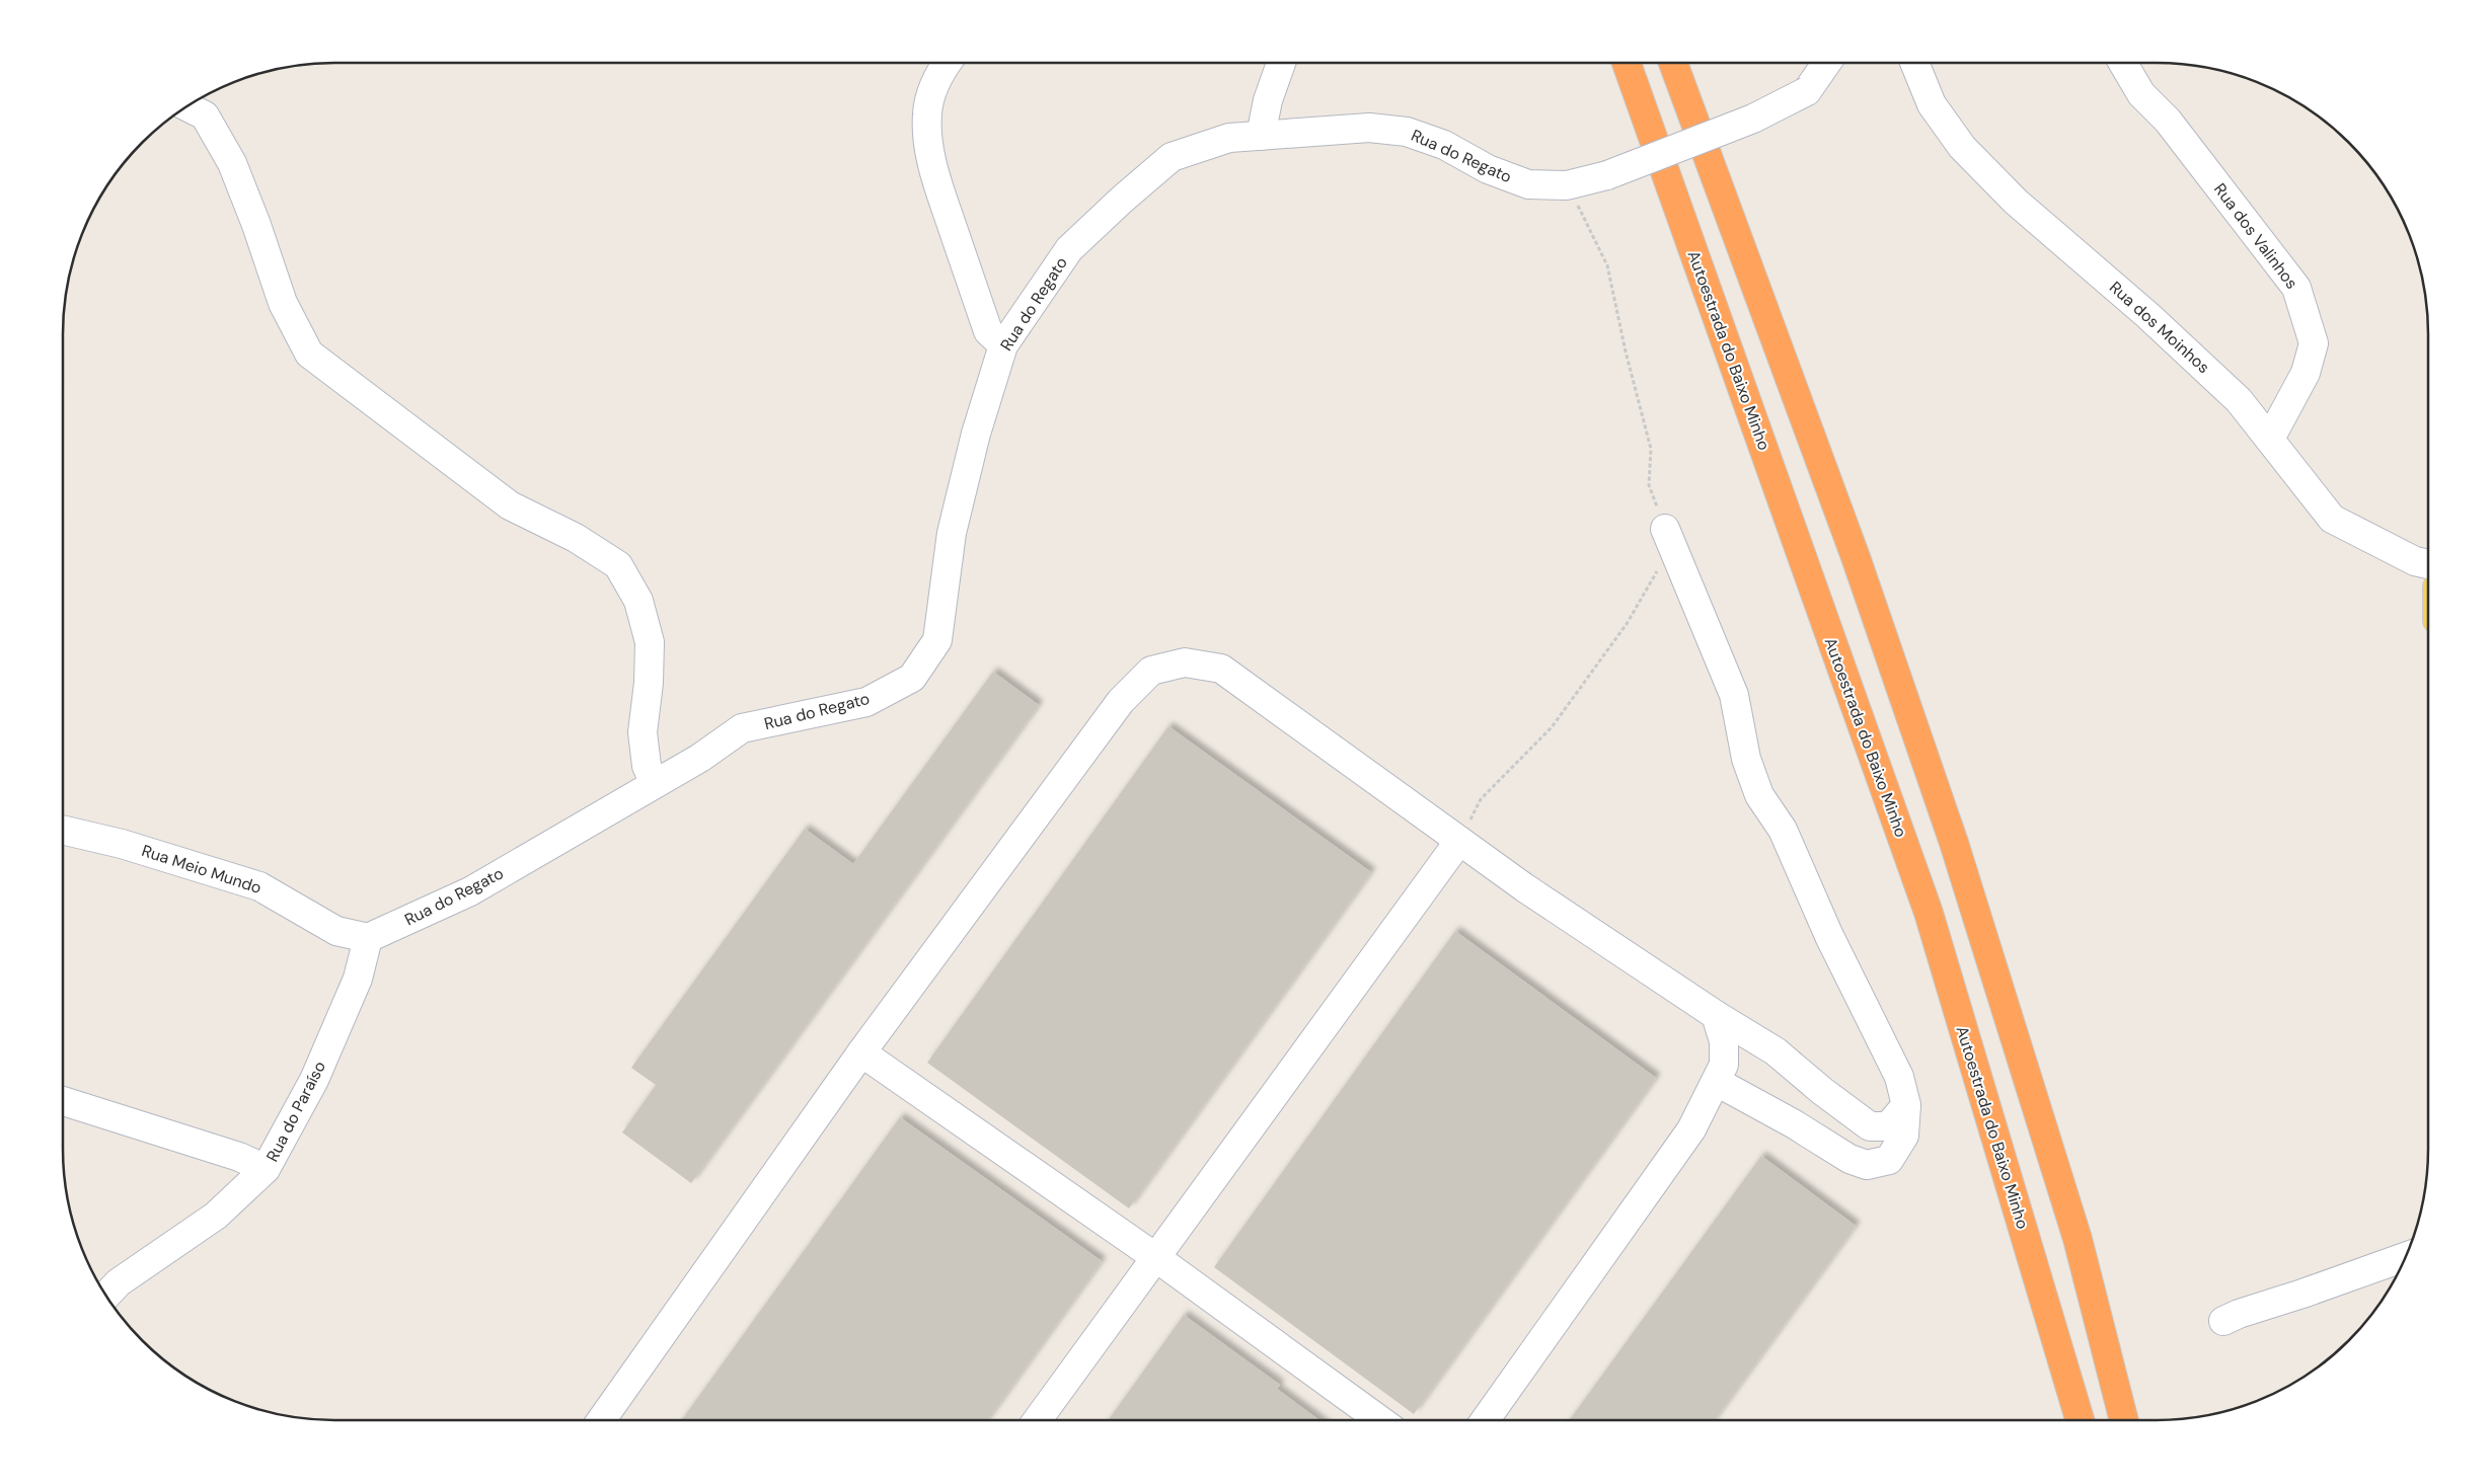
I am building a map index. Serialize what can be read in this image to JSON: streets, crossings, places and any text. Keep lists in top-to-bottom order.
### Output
{
  "streets": {
    "highway": ["Autoestrada do Baixo Minho"],
    "street": [
      "Rua do Regato",
      "Rua dos Valinhos",
      "Rua dos Moinhos",
      "Rua Meio Mundo",
      "Rua do Paraíso"
    ]
  },
  "crossings": [
    ["Rua do Regato", "Rua Meio Mundo"],
    ["Rua do Regato", "Rua do Paraíso"],
    ["Rua dos Valinhos", "Rua dos Moinhos"],
    ["Rua Meio Mundo", "Rua do Paraíso"]
  ]
}
